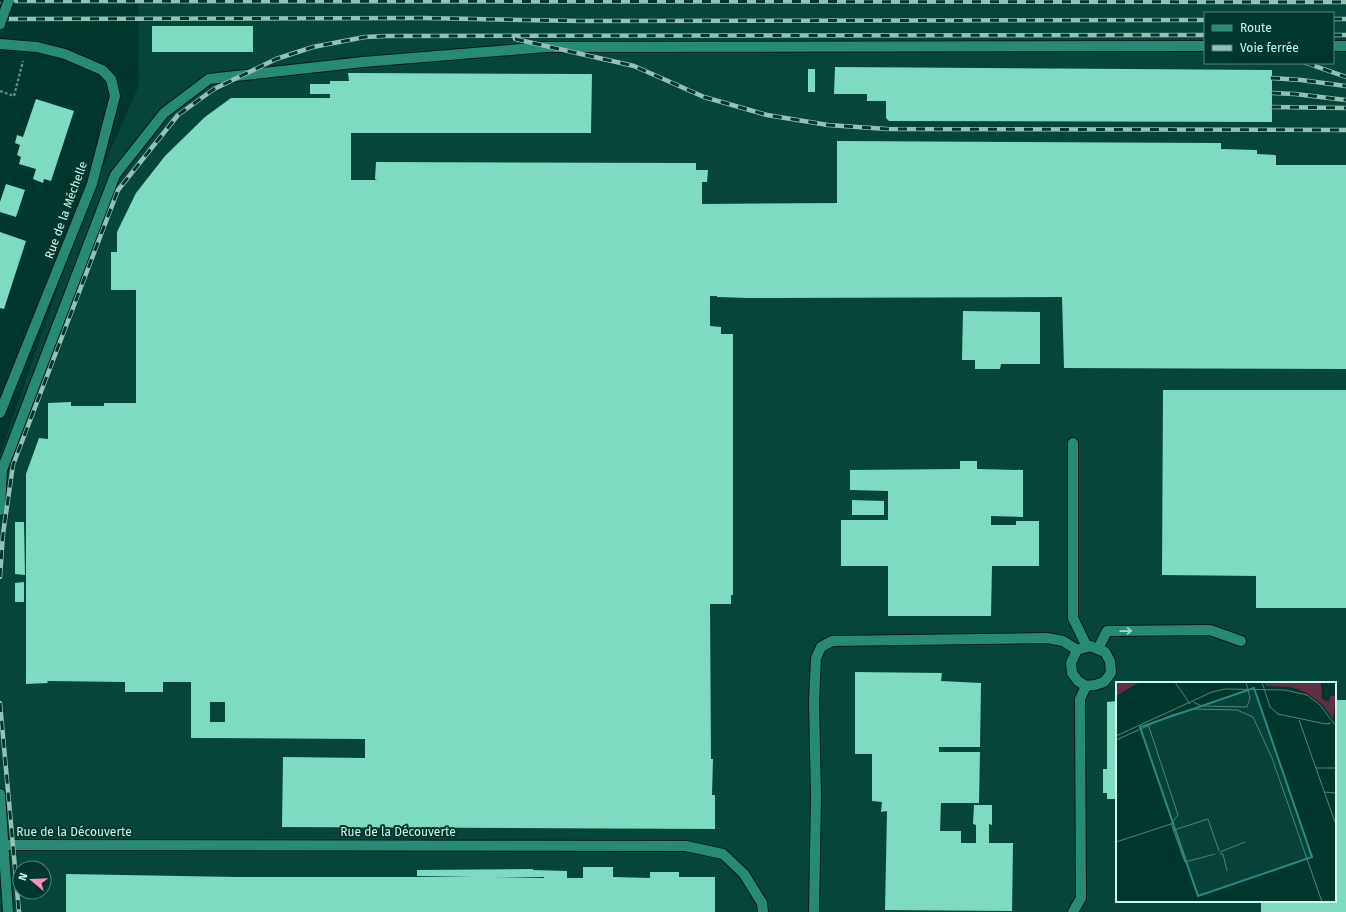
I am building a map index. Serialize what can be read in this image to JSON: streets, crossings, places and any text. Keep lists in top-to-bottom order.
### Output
{
  "streets": {
    "street": ["Rue de la Méchelle", "Rue de la Découverte"]
  },
  "legend": ["Route", "Voie ferrée"],
  "north": "left"
}
